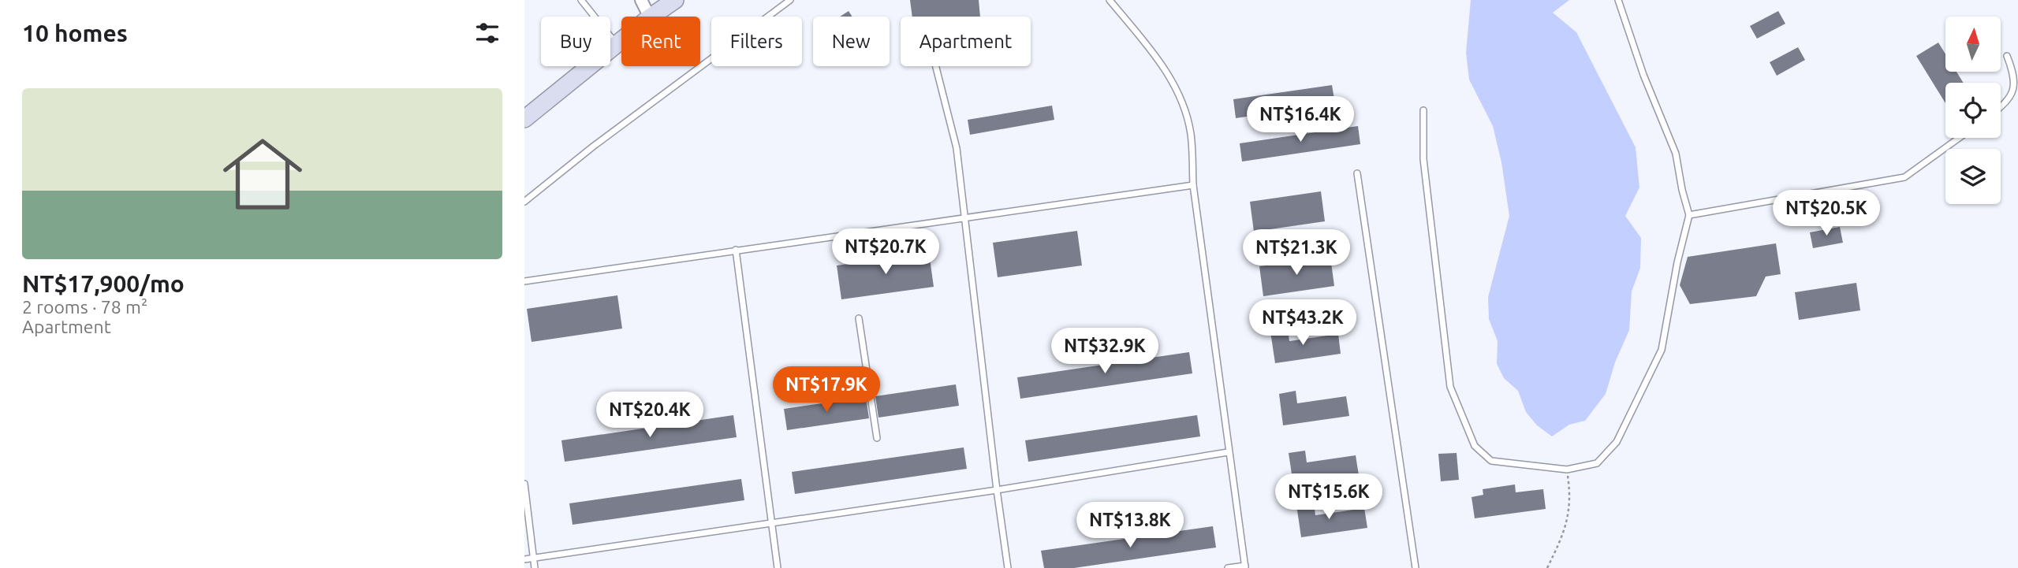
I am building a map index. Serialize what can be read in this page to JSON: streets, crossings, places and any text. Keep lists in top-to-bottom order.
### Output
{
  "north": "top",
  "page": {
    "heading": "10 homes",
    "chip": [
      "Buy",
      "Rent",
      "Filters",
      "New",
      "Apartment"
    ],
    "list": [
      {
        "name": "NT$17,900/mo",
        "note": "2 rooms · 78 m² · Apartment"
      }
    ],
    "price": [
      "NT$16.4K",
      "NT$20.5K",
      "NT$20.7K",
      "NT$21.3K",
      "NT$43.2K",
      "NT$32.9K",
      "NT$17.9K",
      "NT$20.4K",
      "NT$15.6K",
      "NT$13.8K"
    ]
  }
}
